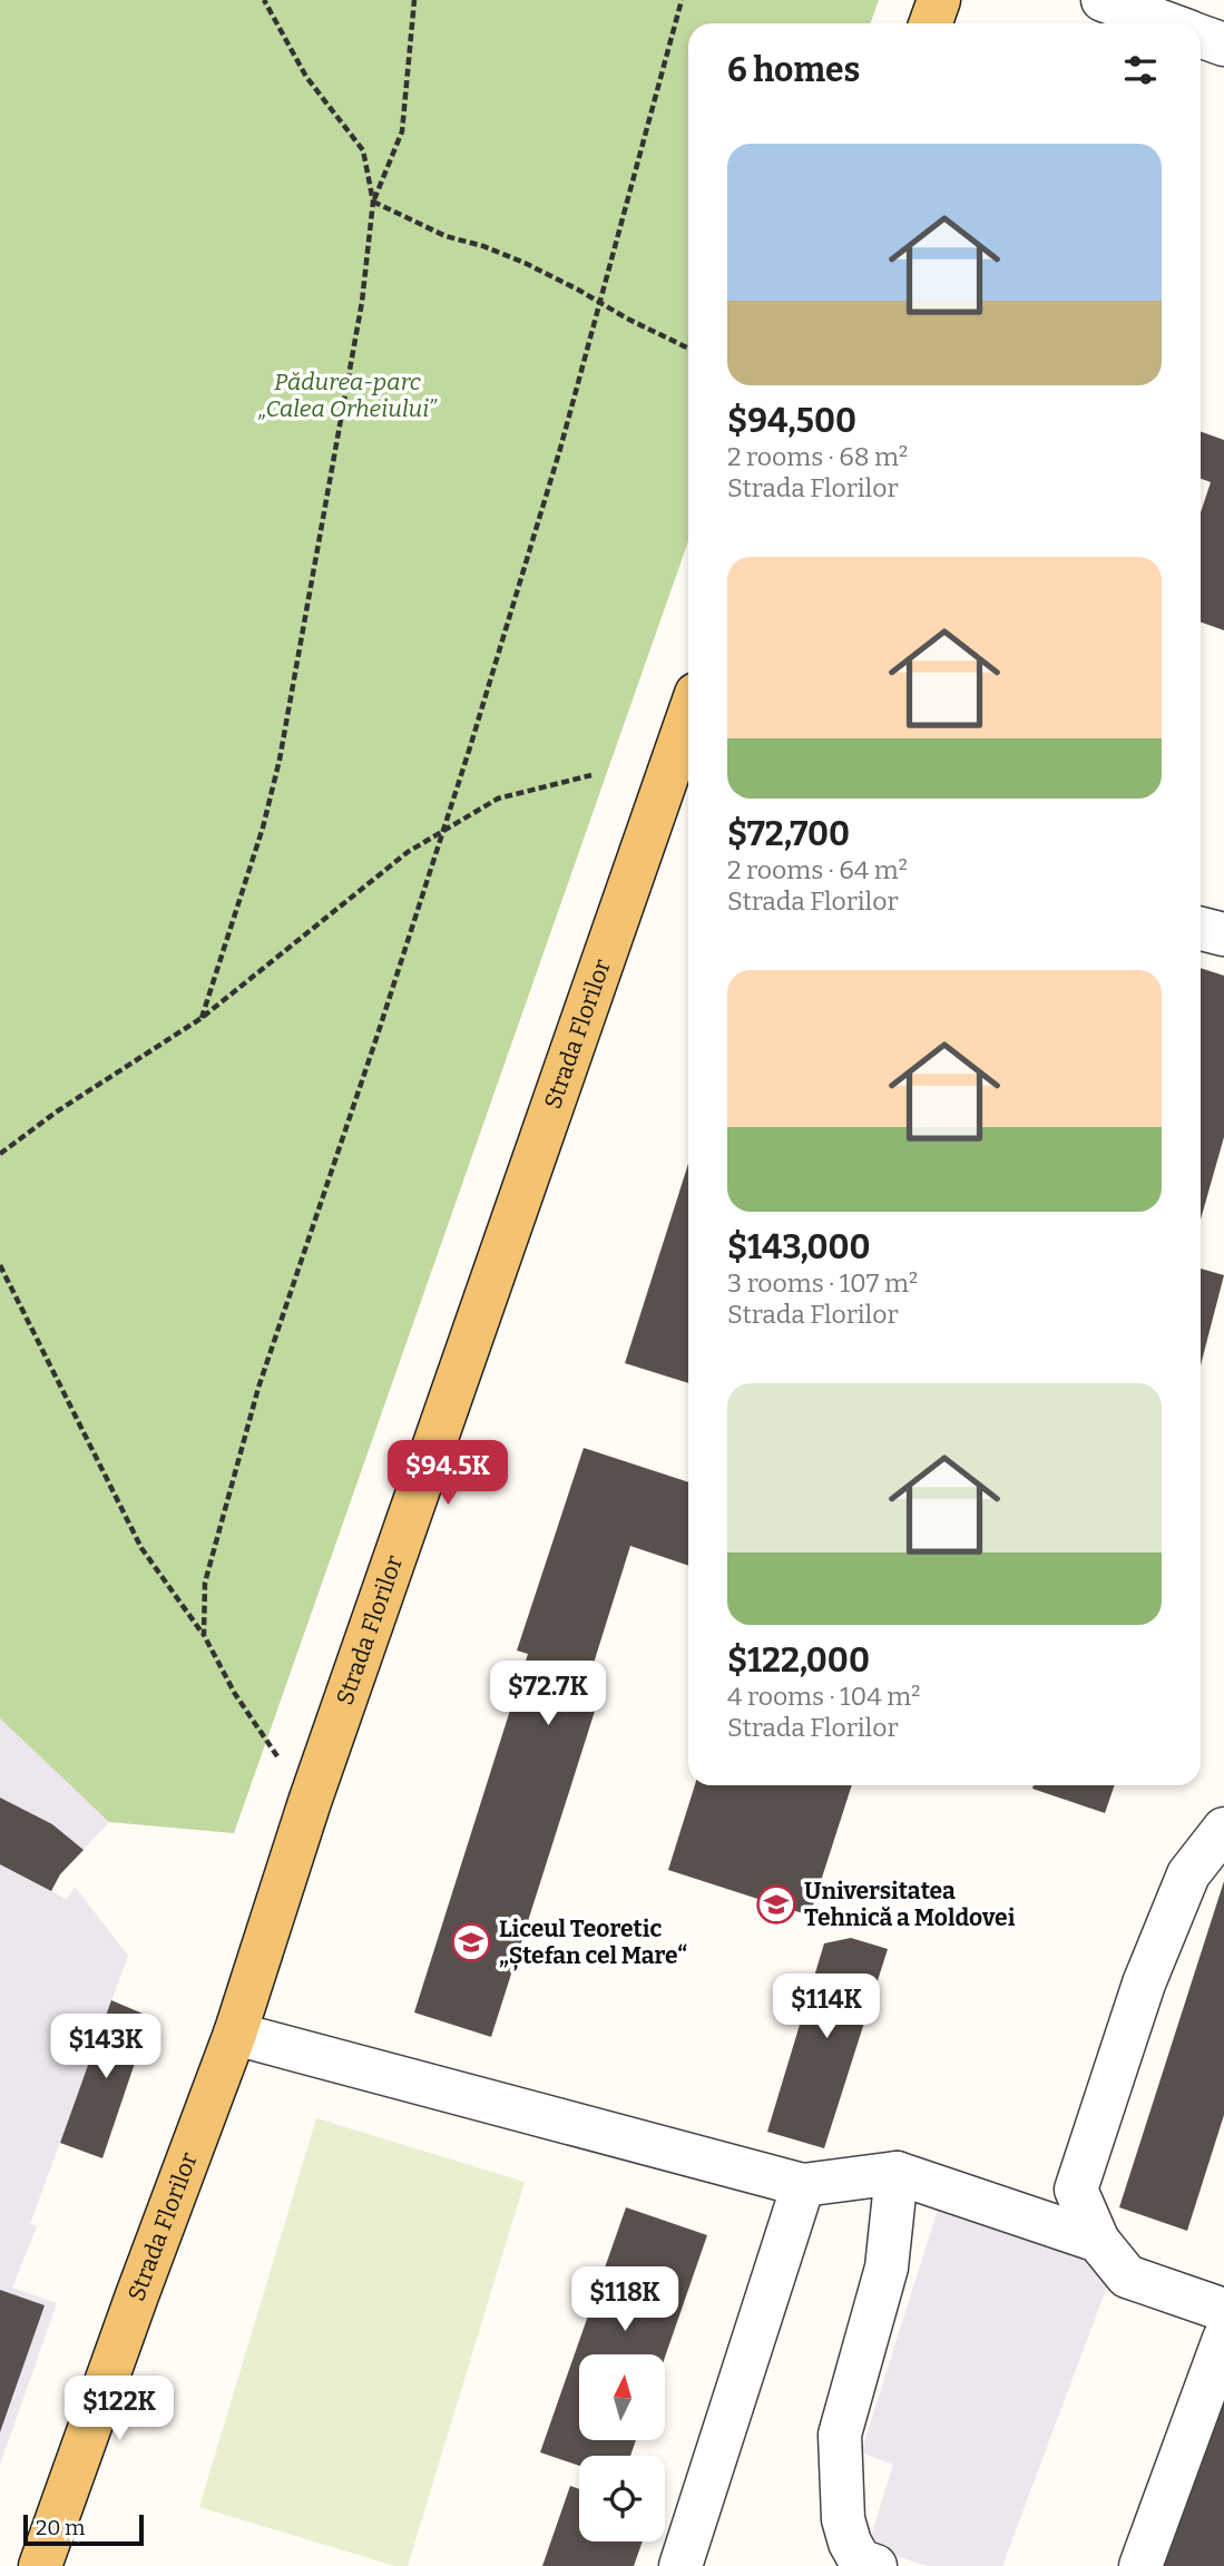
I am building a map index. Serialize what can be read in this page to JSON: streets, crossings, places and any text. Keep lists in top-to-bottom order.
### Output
{
  "streets": {
    "main road": ["Strada Florilor"]
  },
  "parks": ["Pădurea-parc „Calea Orheiului”"],
  "places": {
    "school or university": ["Universitatea Tehnică a Moldovei", "Liceul Teoretic „Ștefan cel Mare“"]
  },
  "scale_bar": "20 m",
  "north": "top",
  "page": {
    "heading": "6 homes",
    "list": [
      {
        "name": "$94,500",
        "note": "2 rooms · 68 m² · Strada Florilor"
      },
      {
        "name": "$72,700",
        "note": "2 rooms · 64 m² · Strada Florilor"
      },
      {
        "name": "$143,000",
        "note": "3 rooms · 107 m² · Strada Florilor"
      },
      {
        "name": "$122,000",
        "note": "4 rooms · 104 m² · Strada Florilor"
      }
    ],
    "price": [
      "$94.5K",
      "$72.7K",
      "$114K",
      "$143K",
      "$118K",
      "$122K"
    ],
    "scale": "20 m"
  }
}
